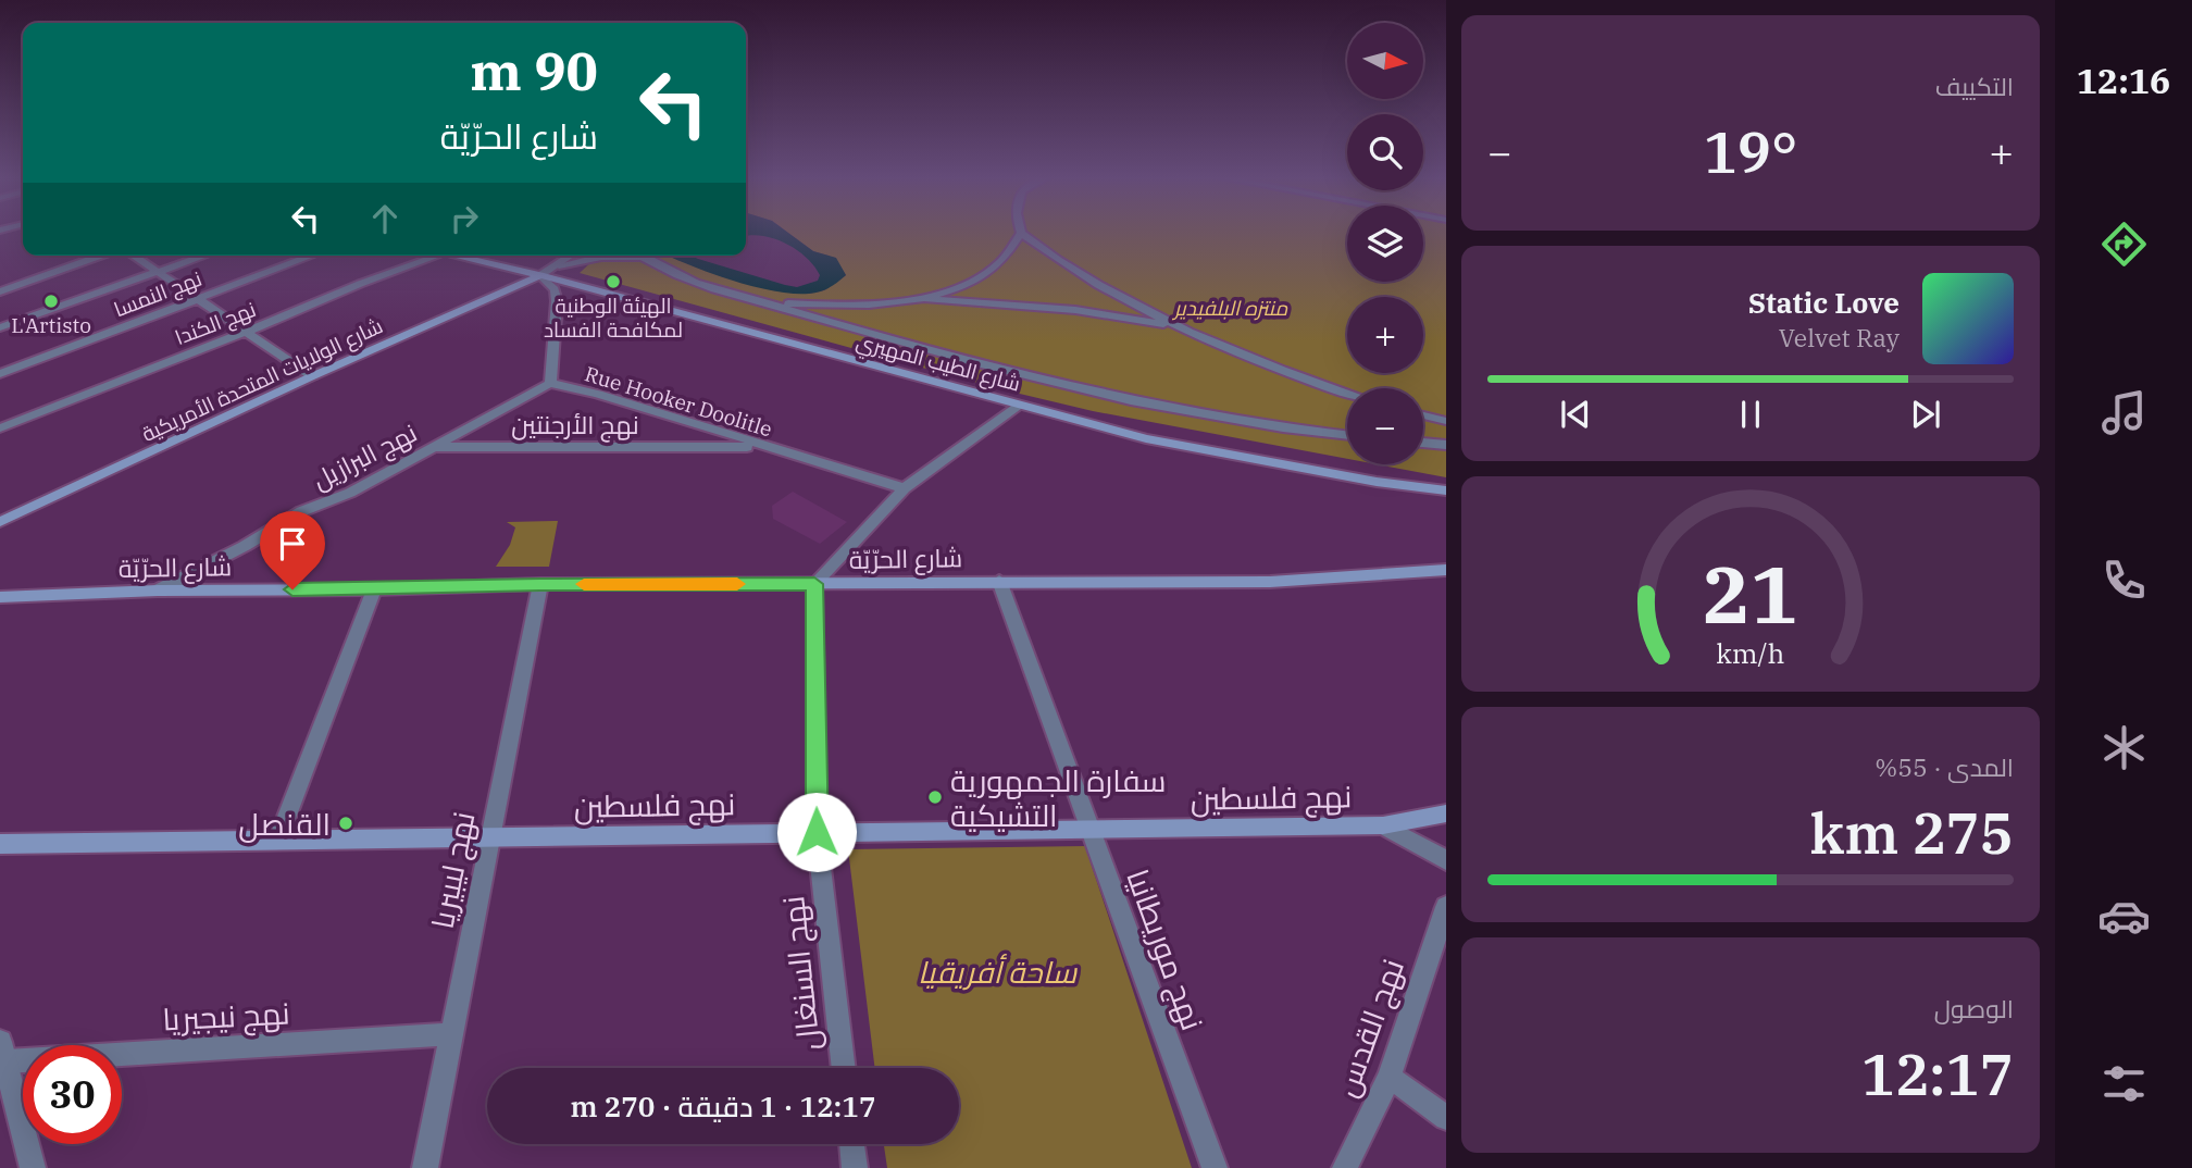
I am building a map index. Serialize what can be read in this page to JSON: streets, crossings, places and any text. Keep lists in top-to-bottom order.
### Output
{
  "streets": {
    "main road": [
      "شارع الطيب المهيري",
      "شارع الولايات المتحدة الأمريكية",
      "شارع الحرّيّة",
      "نهج فلسطين"
    ],
    "street": [
      "نهج النمسا",
      "نهج الكندا",
      "Rue Hooker Doolitle",
      "نهج الأرجنتين",
      "نهج البرازيل",
      "نهج ليبيريا",
      "نهج موريطانيا",
      "نهج السنغال",
      "نهج نيجيريا",
      "نهج القدس"
    ]
  },
  "crossings": [
    ["شارع الطيب المهيري", "شارع الولايات المتحدة الأمريكية"],
    ["شارع الطيب المهيري", "Rue Hooker Doolitle"],
    ["شارع الولايات المتحدة الأمريكية", "Rue Hooker Doolitle"],
    ["Rue Hooker Doolitle", "نهج الأرجنتين"],
    ["Rue Hooker Doolitle", "نهج البرازيل"],
    ["نهج الأرجنتين", "نهج البرازيل"],
    ["نهج البرازيل", "شارع الحرّيّة"],
    ["شارع الحرّيّة", "نهج ليبيريا"],
    ["شارع الحرّيّة", "نهج موريطانيا"],
    ["شارع الحرّيّة", "نهج السنغال"],
    ["نهج فلسطين", "نهج ليبيريا"],
    ["نهج فلسطين", "نهج موريطانيا"],
    ["نهج فلسطين", "نهج السنغال"],
    ["نهج ليبيريا", "نهج نيجيريا"]
  ],
  "parks": ["منتزه البلفيدير", "ساحة أفريقيا"],
  "places": [
    "الهيئة الوطنية لمكافحة الفساد",
    "L'Artisto",
    "سفارة الجمهورية التشيكية",
    "القنصل"
  ],
  "north": "right",
  "page": {
    "tabs": "12:16",
    "tile": [
      "التكييف",
      ["المدى · 55%", "275 km"],
      ["الوصول", "12:17"]
    ],
    "map_buttons": ["+", "−"],
    "turn": ["90 m", "شارع الحرّيّة"],
    "heat": ["−", "19°", "+"],
    "song": ["Static Love", "Velvet Ray"],
    "limit": "30",
    "trip": "12:17 · 1 دقيقة · 270 m",
    "gauge": ["21", "km/h"]
  }
}
